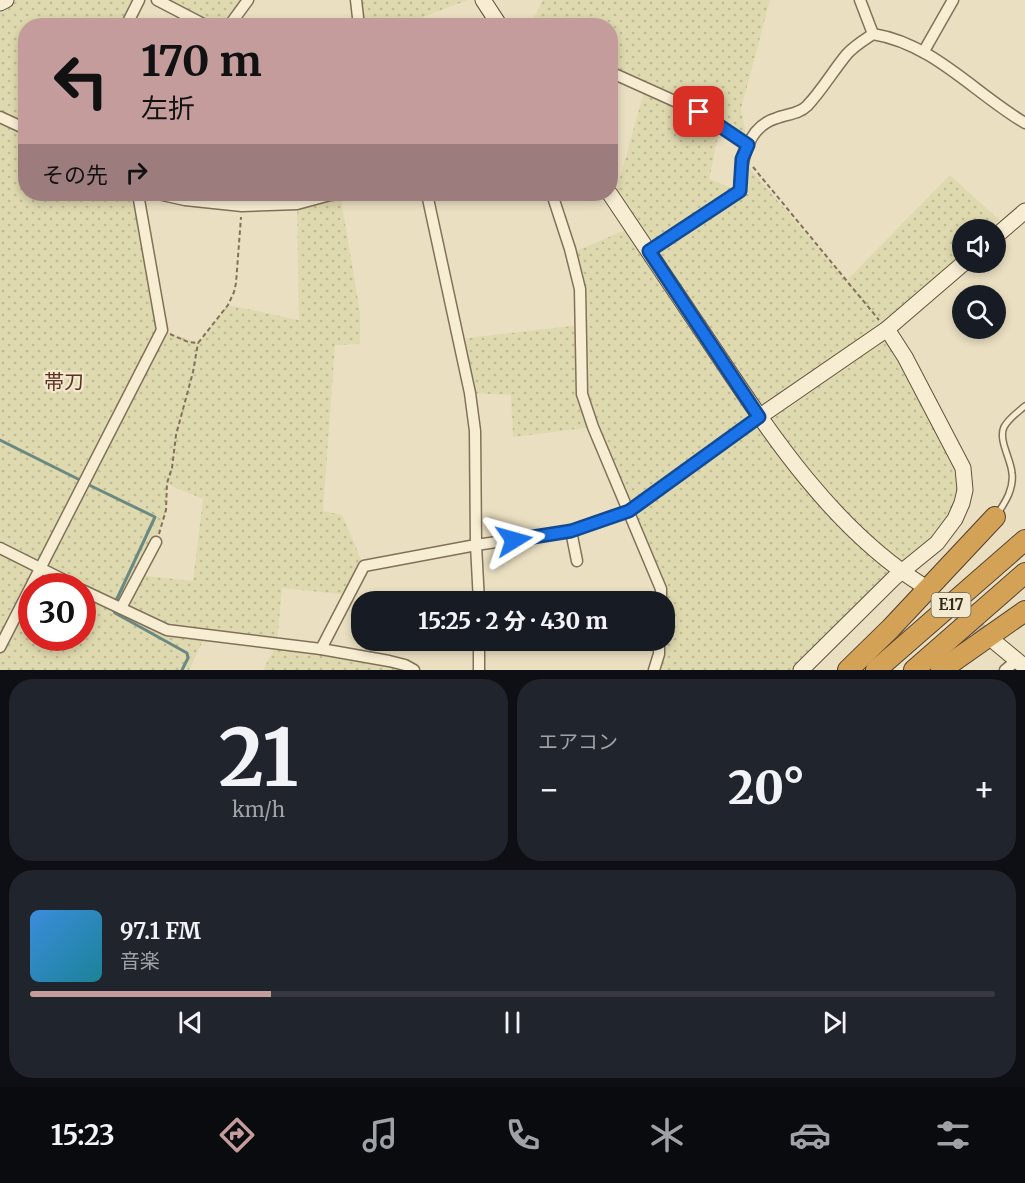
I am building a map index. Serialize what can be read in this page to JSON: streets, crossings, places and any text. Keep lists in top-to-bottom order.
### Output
{
  "streets": {
    "highway": ["E17"]
  },
  "districts": ["帯刀"],
  "page": {
    "turn": ["170 m", "左折"],
    "then": "その先",
    "limit": "30",
    "trip": "15:25 · 2 分 · 430 m",
    "tile": [
      ["21", "km/h"],
      "エアコン"
    ],
    "heat": ["−", "20°", "+"],
    "song": ["97.1 FM", "音楽"],
    "tabs": "15:23"
  }
}
